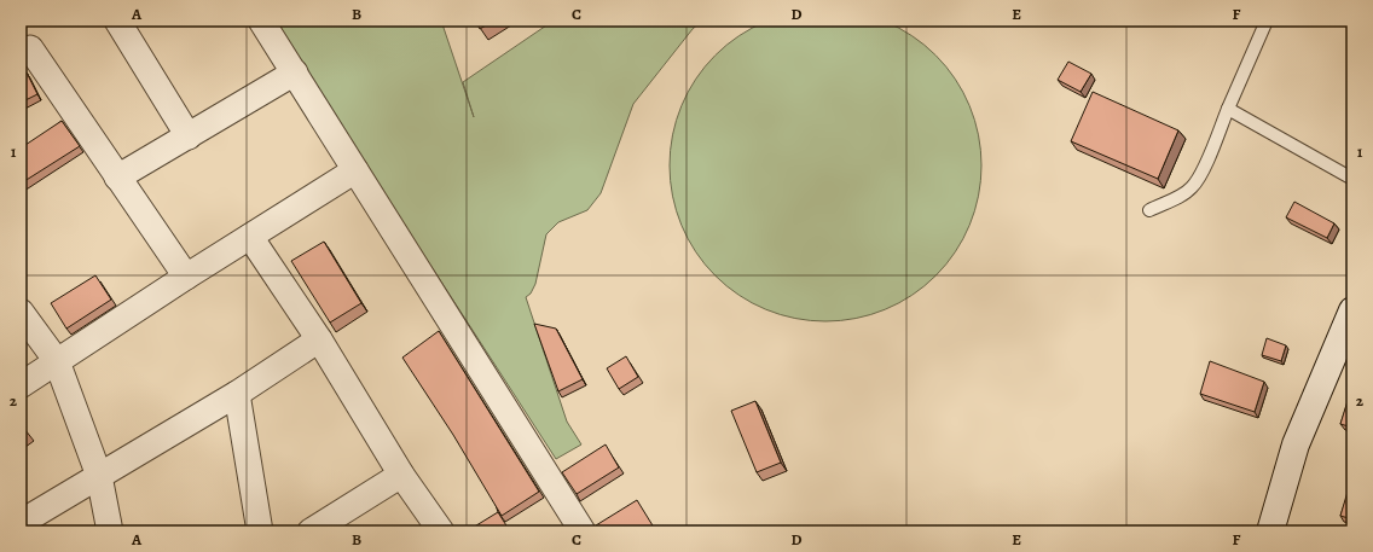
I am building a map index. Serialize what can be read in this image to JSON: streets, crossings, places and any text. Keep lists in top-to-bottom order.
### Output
{
  "grid": {
    "columns": [
      "A",
      "B",
      "C",
      "D",
      "E",
      "F"
    ],
    "rows": ["1", "2"]
  }
}
